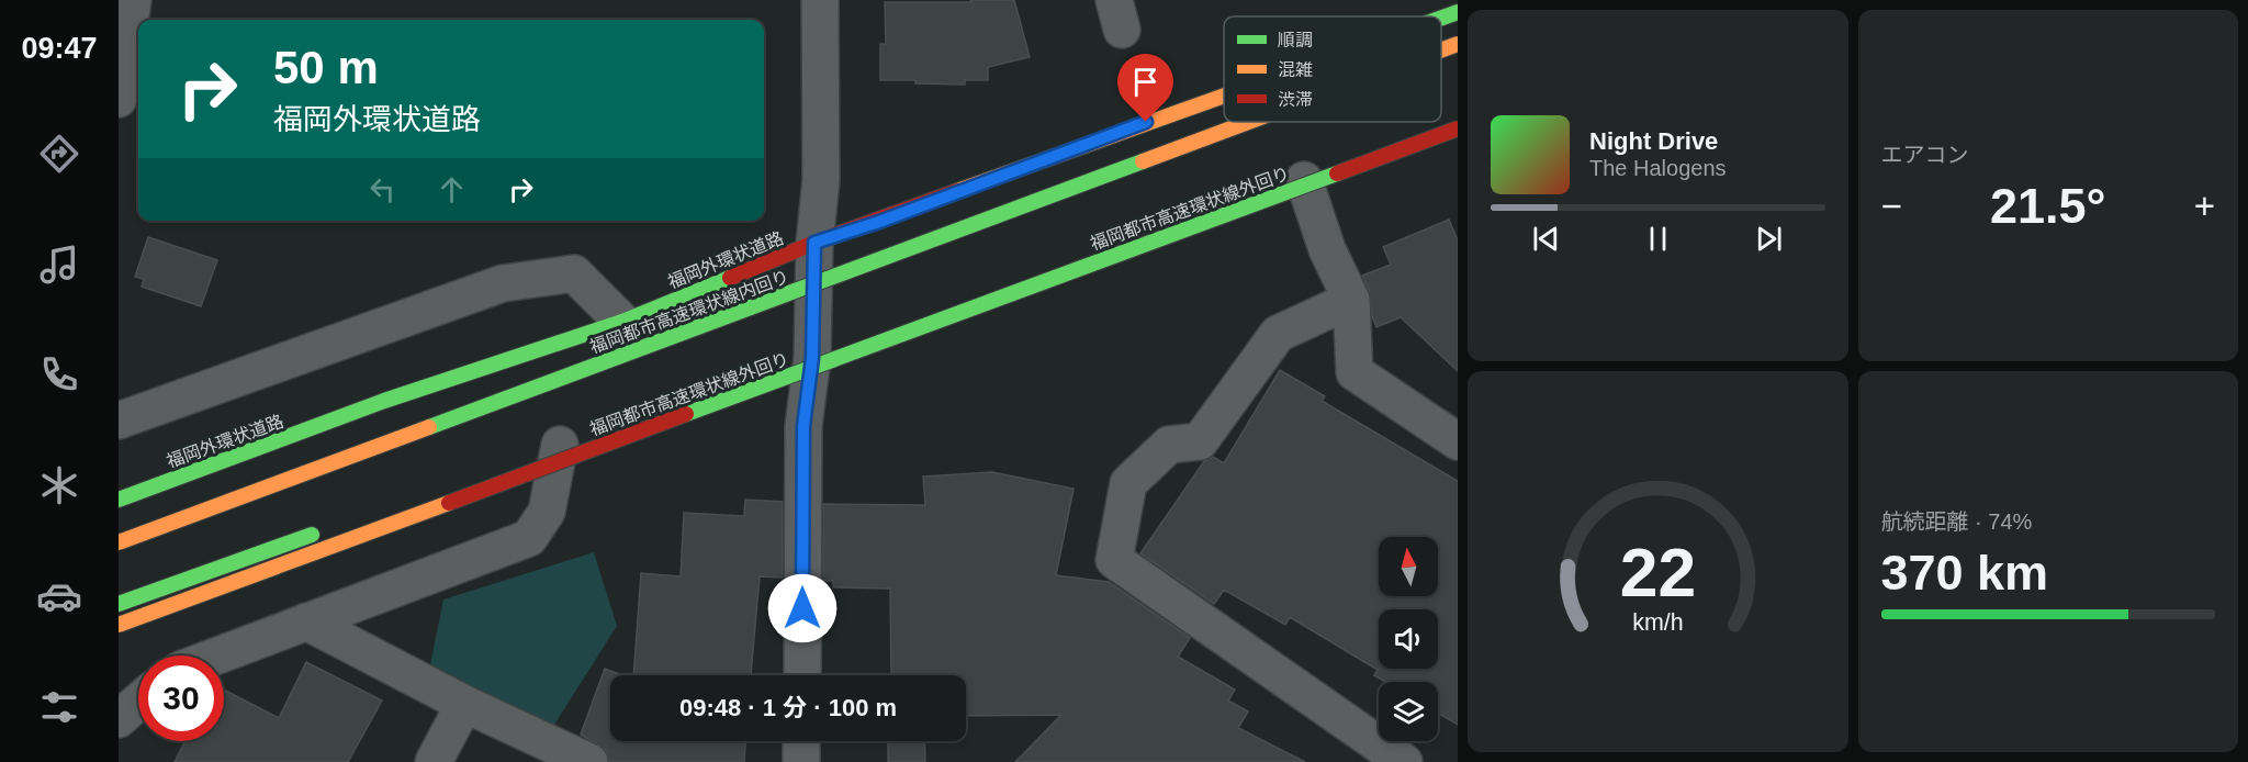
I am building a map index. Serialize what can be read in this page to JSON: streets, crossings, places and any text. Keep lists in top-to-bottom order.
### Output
{
  "streets": {
    "highway": ["福岡都市高速環状線外回り", "福岡外環状道路", "福岡都市高速環状線内回り"]
  },
  "legend": ["順調", "混雑", "渋滞"],
  "north": "top",
  "page": {
    "tabs": "09:47",
    "tile": [
      "エアコン",
      ["航続距離 · 74%", "370 km"]
    ],
    "turn": ["50 m", "福岡外環状道路"],
    "song": ["Night Drive", "The Halogens"],
    "heat": ["−", "21.5°", "+"],
    "limit": "30",
    "trip": "09:48 · 1 分 · 100 m",
    "gauge": ["22", "km/h"]
  }
}
